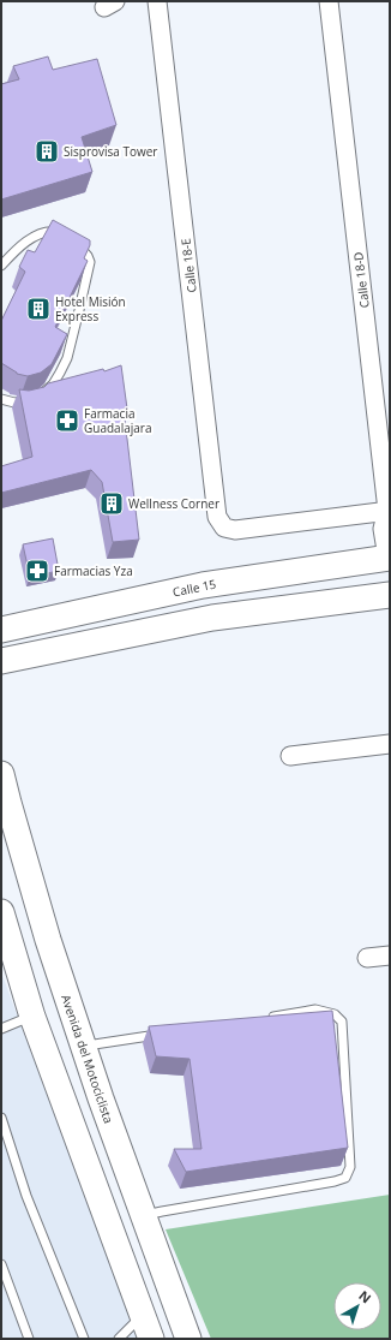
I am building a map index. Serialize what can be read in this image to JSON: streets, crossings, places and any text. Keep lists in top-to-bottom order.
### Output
{
  "streets": {
    "street": [
      "Calle 18-E",
      "Calle 18-D",
      "Calle 15",
      "Avenida del Motociclista"
    ]
  },
  "crossings": [
    ["Calle 18-E", "Calle 18-D"],
    ["Calle 18-D", "Calle 15"]
  ],
  "places": {
    "building": ["Sisprovisa Tower", "Hotel Misión Express", "Wellness Corner"],
    "pharmacy": ["Farmacia Guadalajara", "Farmacias Yza"]
  },
  "north": "top right"
}
